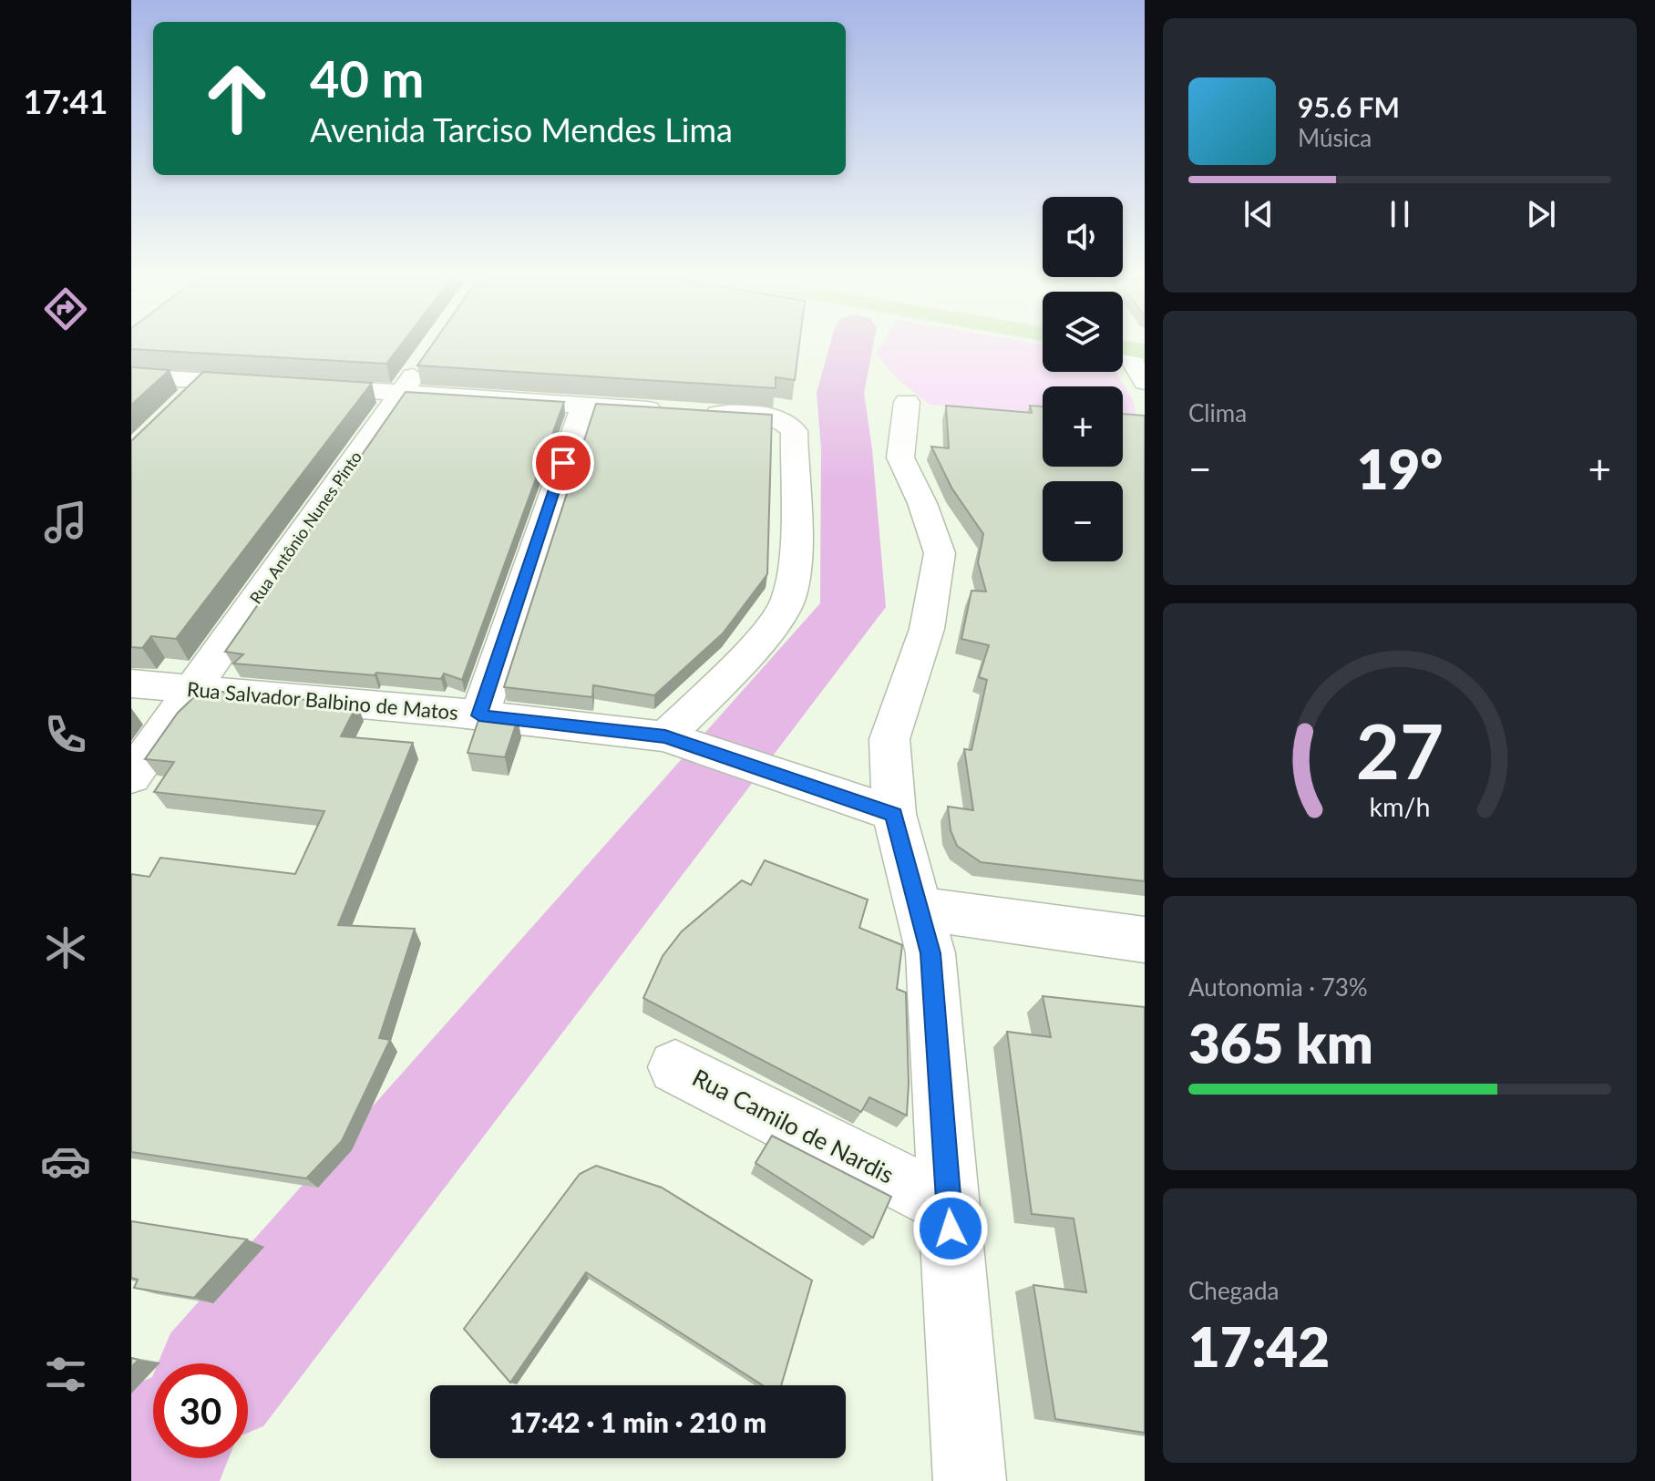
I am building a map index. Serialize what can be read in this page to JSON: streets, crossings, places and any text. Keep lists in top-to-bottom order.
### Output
{
  "streets": {
    "street": ["Rua Antônio Nunes Pinto", "Rua Salvador Balbino de Matos", "Rua Camilo de Nardis"]
  },
  "crossings": [
    ["Rua Antônio Nunes Pinto", "Rua Salvador Balbino de Matos"]
  ],
  "page": {
    "tabs": "17:41",
    "turn": ["40 m", "Avenida Tarciso Mendes Lima"],
    "song": ["95.6 FM", "Música"],
    "map_buttons": ["+", "−"],
    "tile": [
      "Clima",
      ["Autonomia · 73%", "365 km"],
      ["Chegada", "17:42"]
    ],
    "heat": ["−", "19°", "+"],
    "limit": "30",
    "trip": "17:42 · 1 min · 210 m",
    "gauge": ["27", "km/h"]
  }
}
